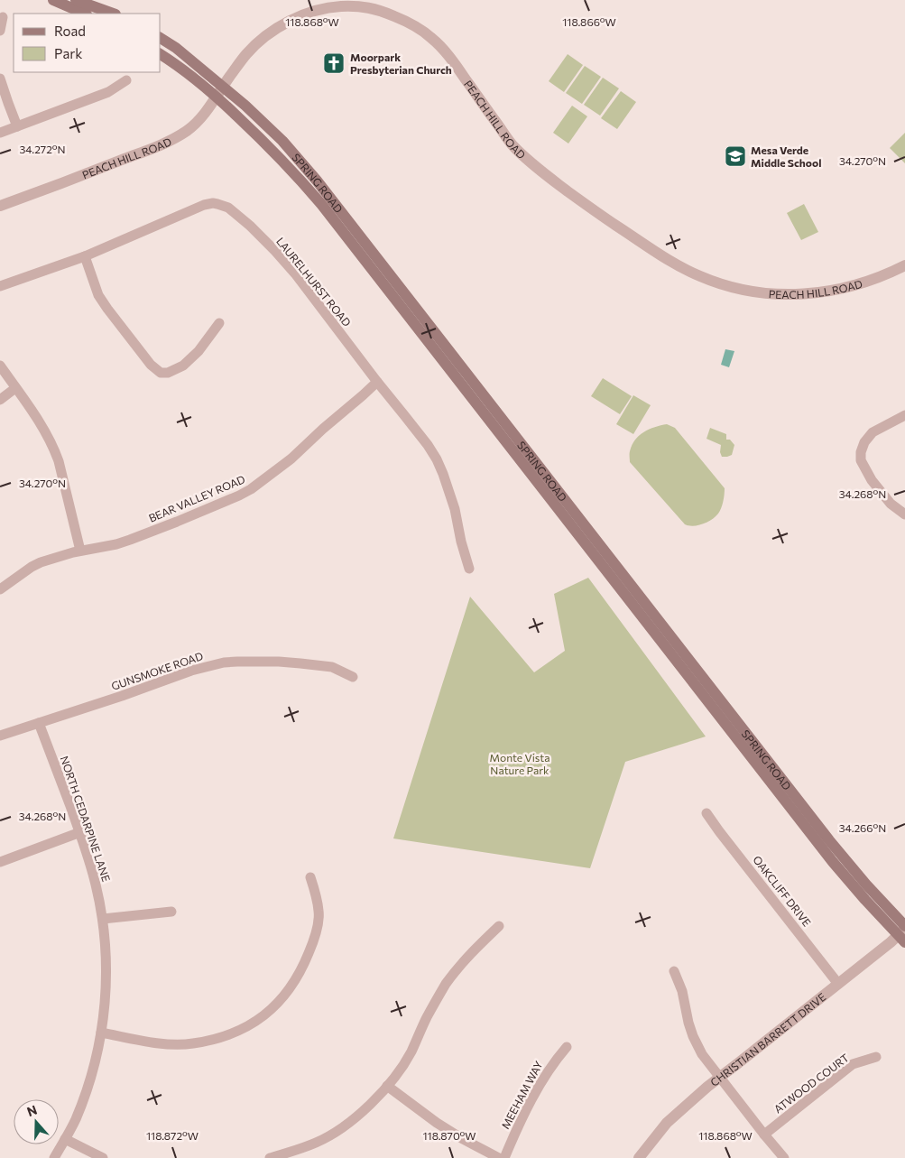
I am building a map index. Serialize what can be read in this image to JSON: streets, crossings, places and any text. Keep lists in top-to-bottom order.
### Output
{
  "streets": {
    "main road": ["SPRING ROAD"],
    "street": [
      "PEACH HILL ROAD",
      "LAURELHURST ROAD",
      "BEAR VALLEY ROAD",
      "GUNSMOKE ROAD",
      "NORTH CEDARPINE LANE",
      "OAKCLIFF DRIVE",
      "CHRISTIAN BARRETT DRIVE",
      "ATWOOD COURT",
      "MEEHAM WAY"
    ]
  },
  "crossings": [
    ["PEACH HILL ROAD", "SPRING ROAD"],
    ["SPRING ROAD", "CHRISTIAN BARRETT DRIVE"],
    ["LAURELHURST ROAD", "BEAR VALLEY ROAD"],
    ["GUNSMOKE ROAD", "NORTH CEDARPINE LANE"],
    ["OAKCLIFF DRIVE", "CHRISTIAN BARRETT DRIVE"]
  ],
  "parks": ["Monte Vista Nature Park"],
  "places": {
    "church": ["Moorpark Presbyterian Church"],
    "school or university": ["Mesa Verde Middle School"]
  },
  "legend": ["Road", "Park"],
  "north": "top",
  "coordinates": [
    "118.868°W",
    "118.866°W",
    "34.272°N",
    "34.270°N",
    "34.268°N",
    "34.266°N",
    "118.872°W",
    "118.870°W"
  ]
}
